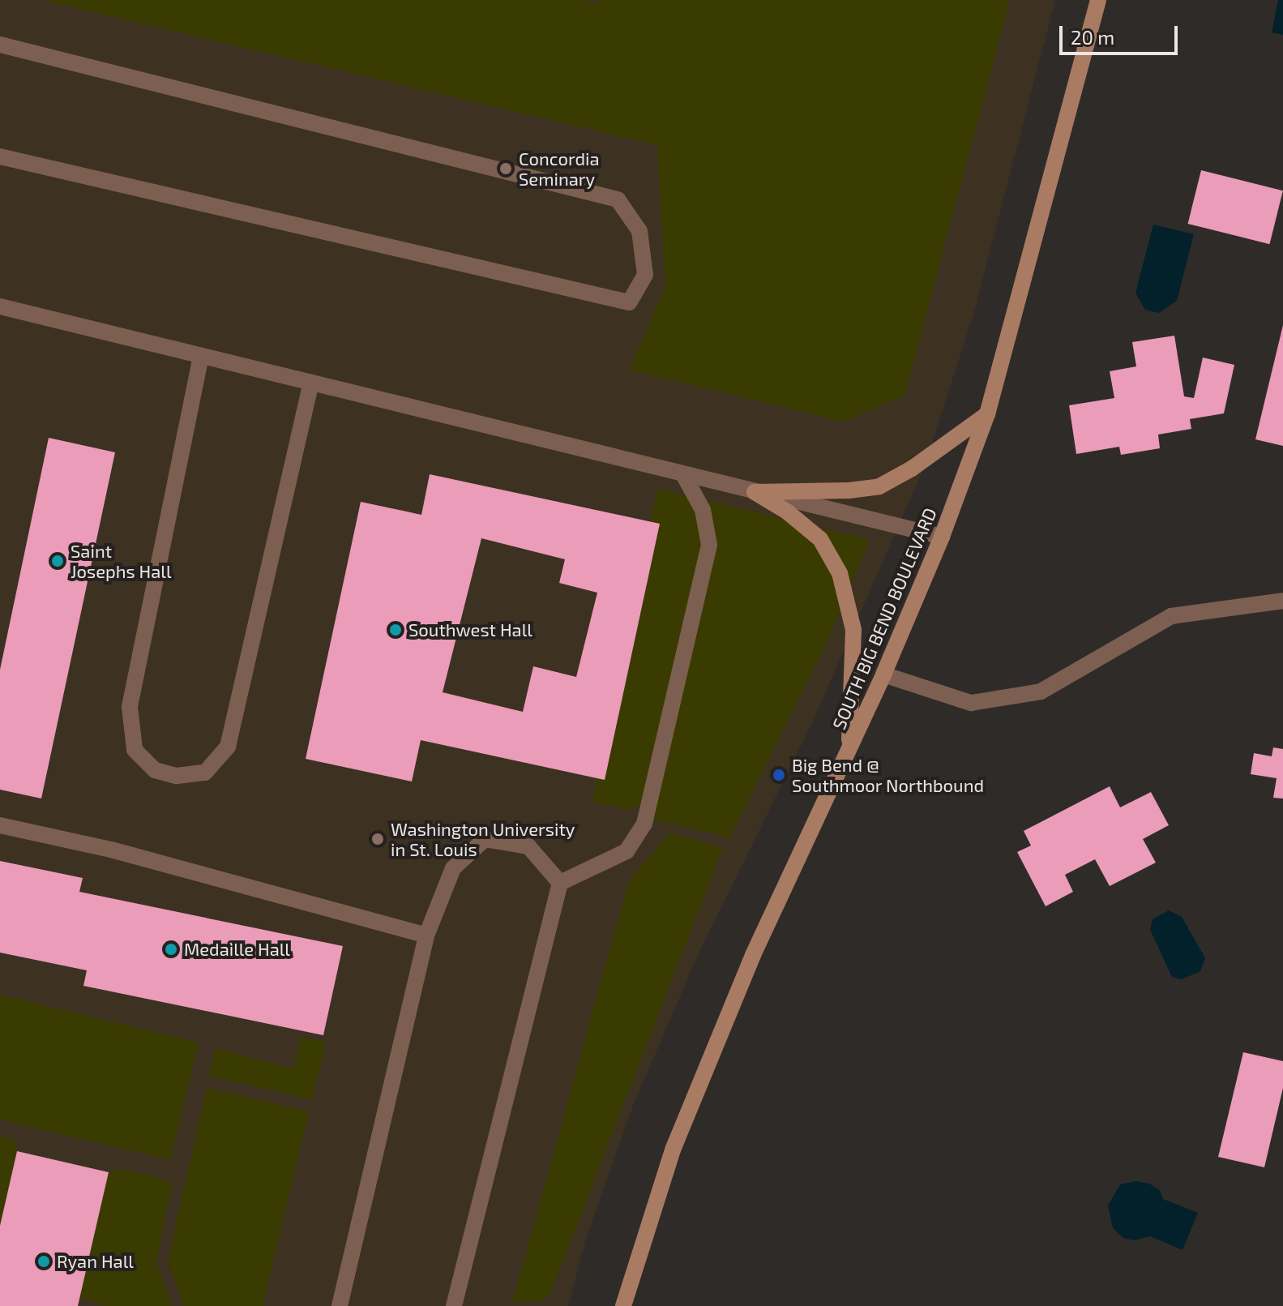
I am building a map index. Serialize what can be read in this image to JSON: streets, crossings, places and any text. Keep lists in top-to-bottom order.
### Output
{
  "streets": {
    "main road": ["SOUTH BIG BEND BOULEVARD"]
  },
  "places": [
    "Concordia Seminary",
    "Saint Josephs Hall",
    "Southwest Hall",
    "Big Bend @ Southmoor Northbound",
    "Washington University in St. Louis",
    "Medaille Hall",
    "Ryan Hall"
  ],
  "scale_bar": "20 m"
}
